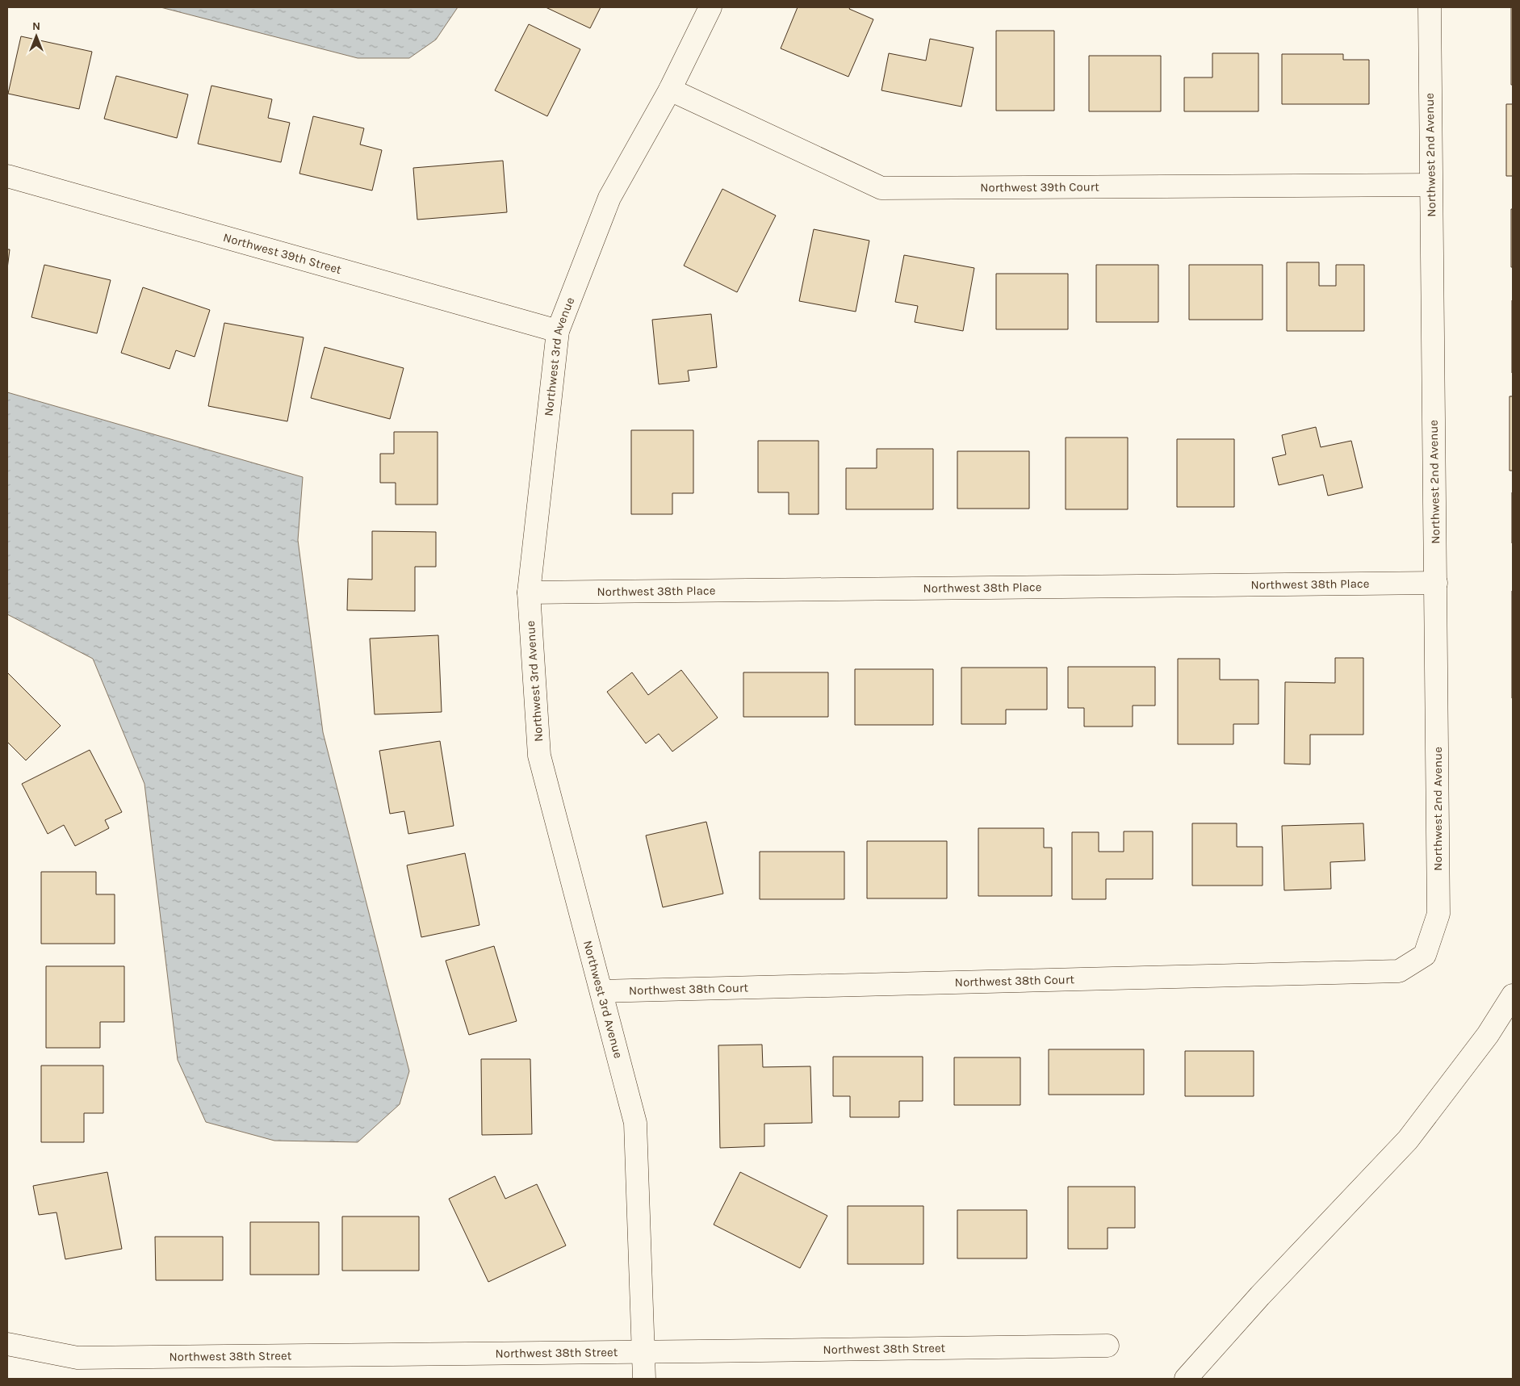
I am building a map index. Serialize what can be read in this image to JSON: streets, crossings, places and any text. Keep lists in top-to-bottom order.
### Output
{
  "streets": {
    "main road": [
      "Northwest 2nd Avenue",
      "Northwest 39th Court",
      "Northwest 39th Street",
      "Northwest 3rd Avenue",
      "Northwest 38th Place",
      "Northwest 38th Court",
      "Northwest 38th Street"
    ]
  },
  "crossings": [
    ["Northwest 2nd Avenue", "Northwest 39th Court"],
    ["Northwest 2nd Avenue", "Northwest 38th Place"],
    ["Northwest 2nd Avenue", "Northwest 38th Court"],
    ["Northwest 39th Court", "Northwest 3rd Avenue"],
    ["Northwest 39th Street", "Northwest 3rd Avenue"],
    ["Northwest 3rd Avenue", "Northwest 38th Place"],
    ["Northwest 3rd Avenue", "Northwest 38th Court"],
    ["Northwest 3rd Avenue", "Northwest 38th Street"]
  ],
  "north": "top"
}
